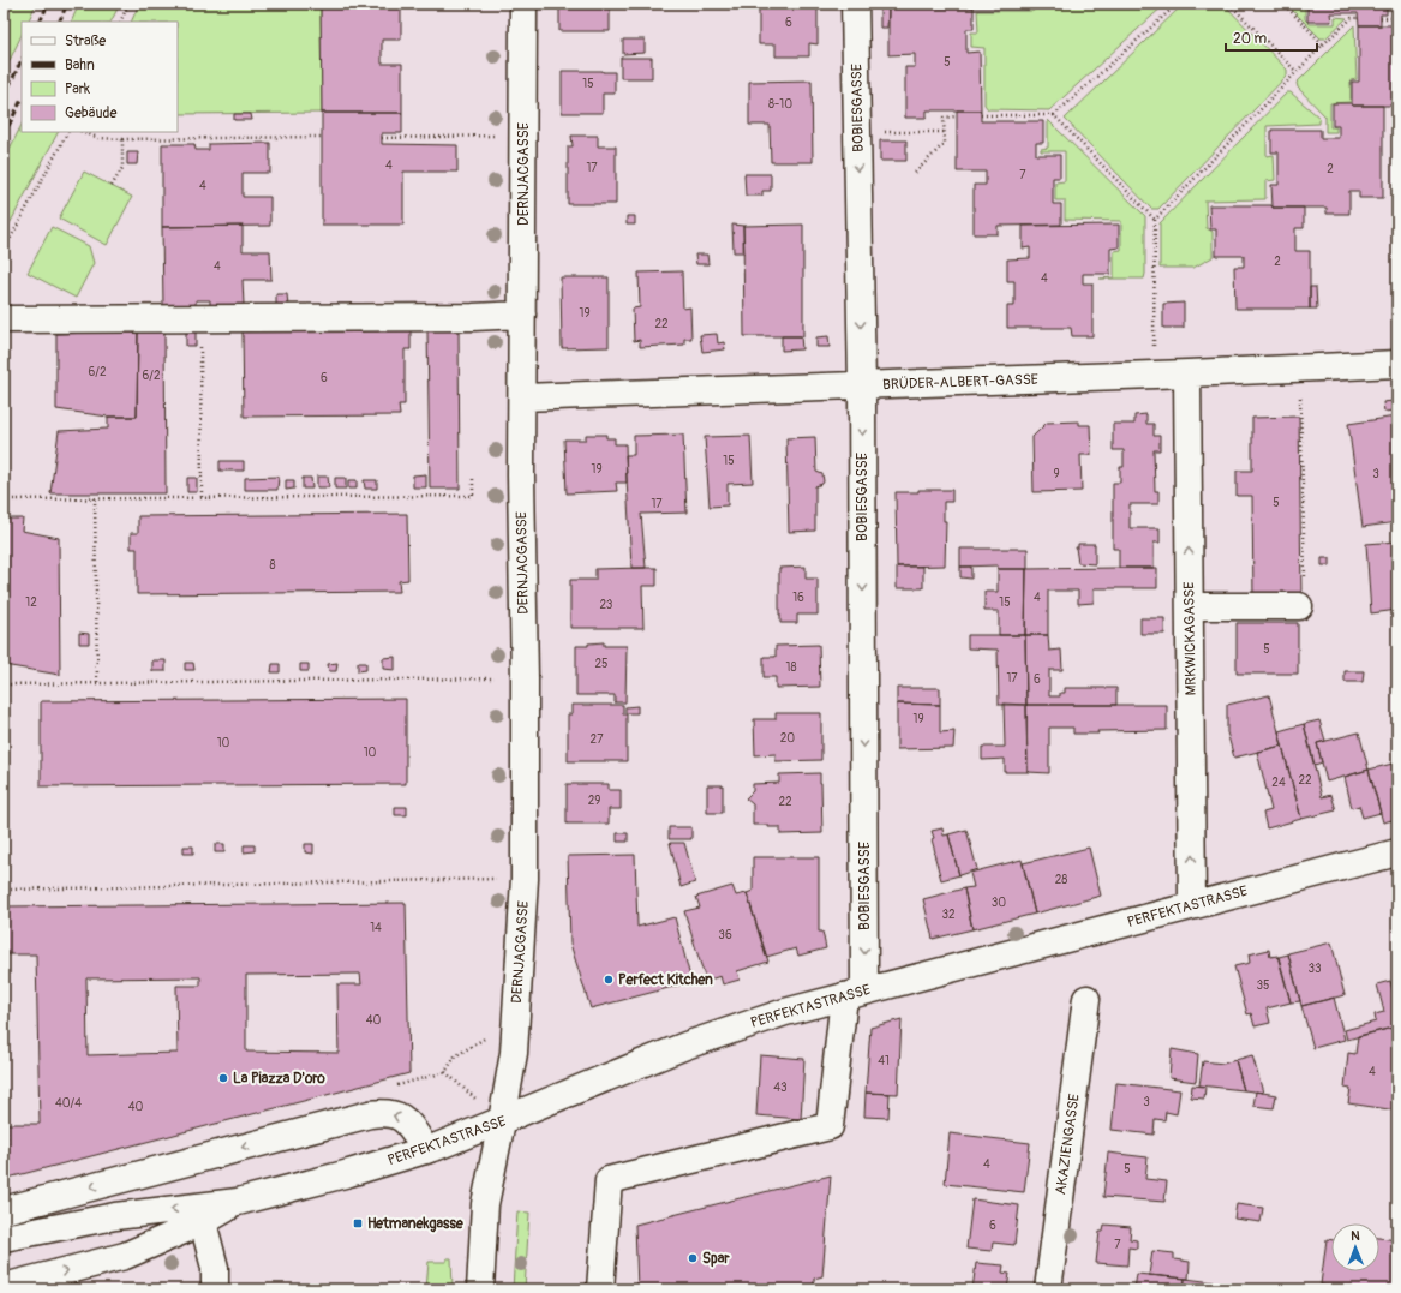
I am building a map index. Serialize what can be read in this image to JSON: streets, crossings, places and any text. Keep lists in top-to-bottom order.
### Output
{
  "streets": {
    "street": [
      "BOBIESGASSE",
      "DERNJACGASSE",
      "BRÜDER-ALBERT-GASSE",
      "MRKWICKAGASSE",
      "PERFEKTASTRASSE",
      "AKAZIENGASSE"
    ]
  },
  "crossings": [
    ["BOBIESGASSE", "BRÜDER-ALBERT-GASSE"],
    ["BOBIESGASSE", "PERFEKTASTRASSE"],
    ["DERNJACGASSE", "BRÜDER-ALBERT-GASSE"],
    ["DERNJACGASSE", "PERFEKTASTRASSE"],
    ["BRÜDER-ALBERT-GASSE", "MRKWICKAGASSE"],
    ["MRKWICKAGASSE", "PERFEKTASTRASSE"]
  ],
  "one_way": ["BOBIESGASSE", "MRKWICKAGASSE"],
  "places": {
    "other": ["Perfect Kitchen", "La Piazza D'oro", "Spar"],
    "transit": ["Hetmanekgasse"]
  },
  "house_numbers": [
    "6",
    "5",
    "15",
    "8-10",
    "4",
    "17",
    "2",
    "7",
    "4",
    "2",
    "4",
    "4",
    "19",
    "22",
    "6/2",
    "6/2",
    "6",
    "15",
    "19",
    "9",
    "3",
    "5",
    "17",
    "8",
    "16",
    "4",
    "12",
    "15",
    "23",
    "5",
    "25",
    "18",
    "17",
    "6",
    "19",
    "20",
    "27",
    "10",
    "10",
    "22",
    "24",
    "29",
    "22",
    "28",
    "30",
    "32",
    "14",
    "36",
    "33",
    "35",
    "40",
    "41",
    "4",
    "43",
    "3",
    "40/4",
    "40",
    "4",
    "5",
    "6",
    "7"
  ],
  "legend": [
    "Straße",
    "Bahn",
    "Park",
    "Gebäude"
  ],
  "scale_bar": "20 m",
  "north": "top"
}
